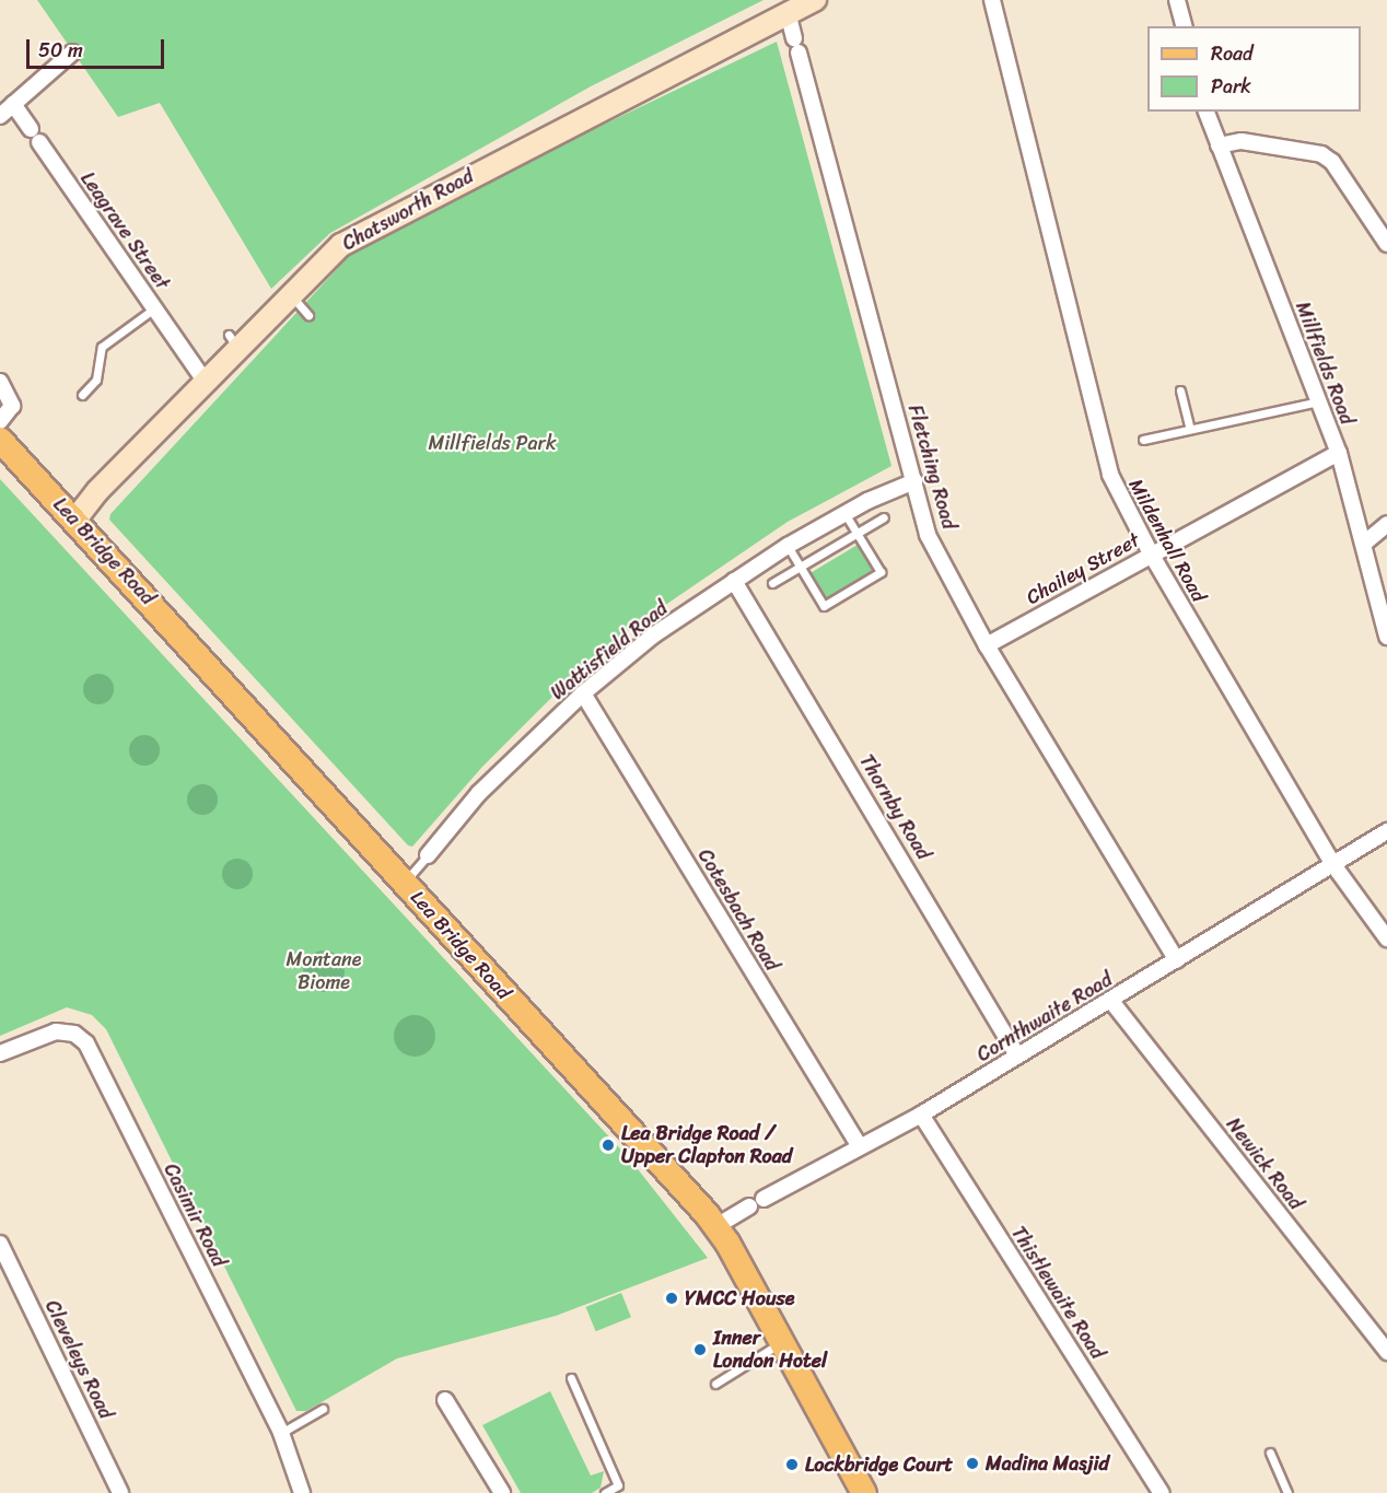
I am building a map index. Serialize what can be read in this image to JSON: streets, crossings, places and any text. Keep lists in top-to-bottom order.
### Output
{
  "streets": {
    "main road": ["Lea Bridge Road"],
    "street": [
      "Chatsworth Road",
      "Leagrave Street",
      "Millfields Road",
      "Fletching Road",
      "Mildenhall Road",
      "Chailey Street",
      "Wattisfield Road",
      "Thornby Road",
      "Cotesbach Road",
      "Cornthwaite Road",
      "Newick Road",
      "Casimir Road",
      "Thistlewaite Road",
      "Cleveleys Road"
    ]
  },
  "crossings": [
    ["Chatsworth Road", "Leagrave Street"],
    ["Chatsworth Road", "Fletching Road"],
    ["Chatsworth Road", "Lea Bridge Road"],
    ["Millfields Road", "Chailey Street"],
    ["Fletching Road", "Chailey Street"],
    ["Fletching Road", "Wattisfield Road"],
    ["Fletching Road", "Cornthwaite Road"],
    ["Mildenhall Road", "Chailey Street"],
    ["Mildenhall Road", "Cornthwaite Road"],
    ["Lea Bridge Road", "Wattisfield Road"],
    ["Lea Bridge Road", "Cornthwaite Road"],
    ["Wattisfield Road", "Thornby Road"],
    ["Wattisfield Road", "Cotesbach Road"],
    ["Thornby Road", "Cornthwaite Road"],
    ["Cotesbach Road", "Cornthwaite Road"],
    ["Cornthwaite Road", "Newick Road"],
    ["Cornthwaite Road", "Thistlewaite Road"]
  ],
  "parks": ["Millfields Park", "Montane Biome"],
  "places": [
    "Lea Bridge Road / Upper Clapton Road",
    "YMCC House",
    "Inner London Hotel",
    "Madina Masjid",
    "Lockbridge Court"
  ],
  "legend": ["Road", "Park"],
  "scale_bar": "50 m"
}
